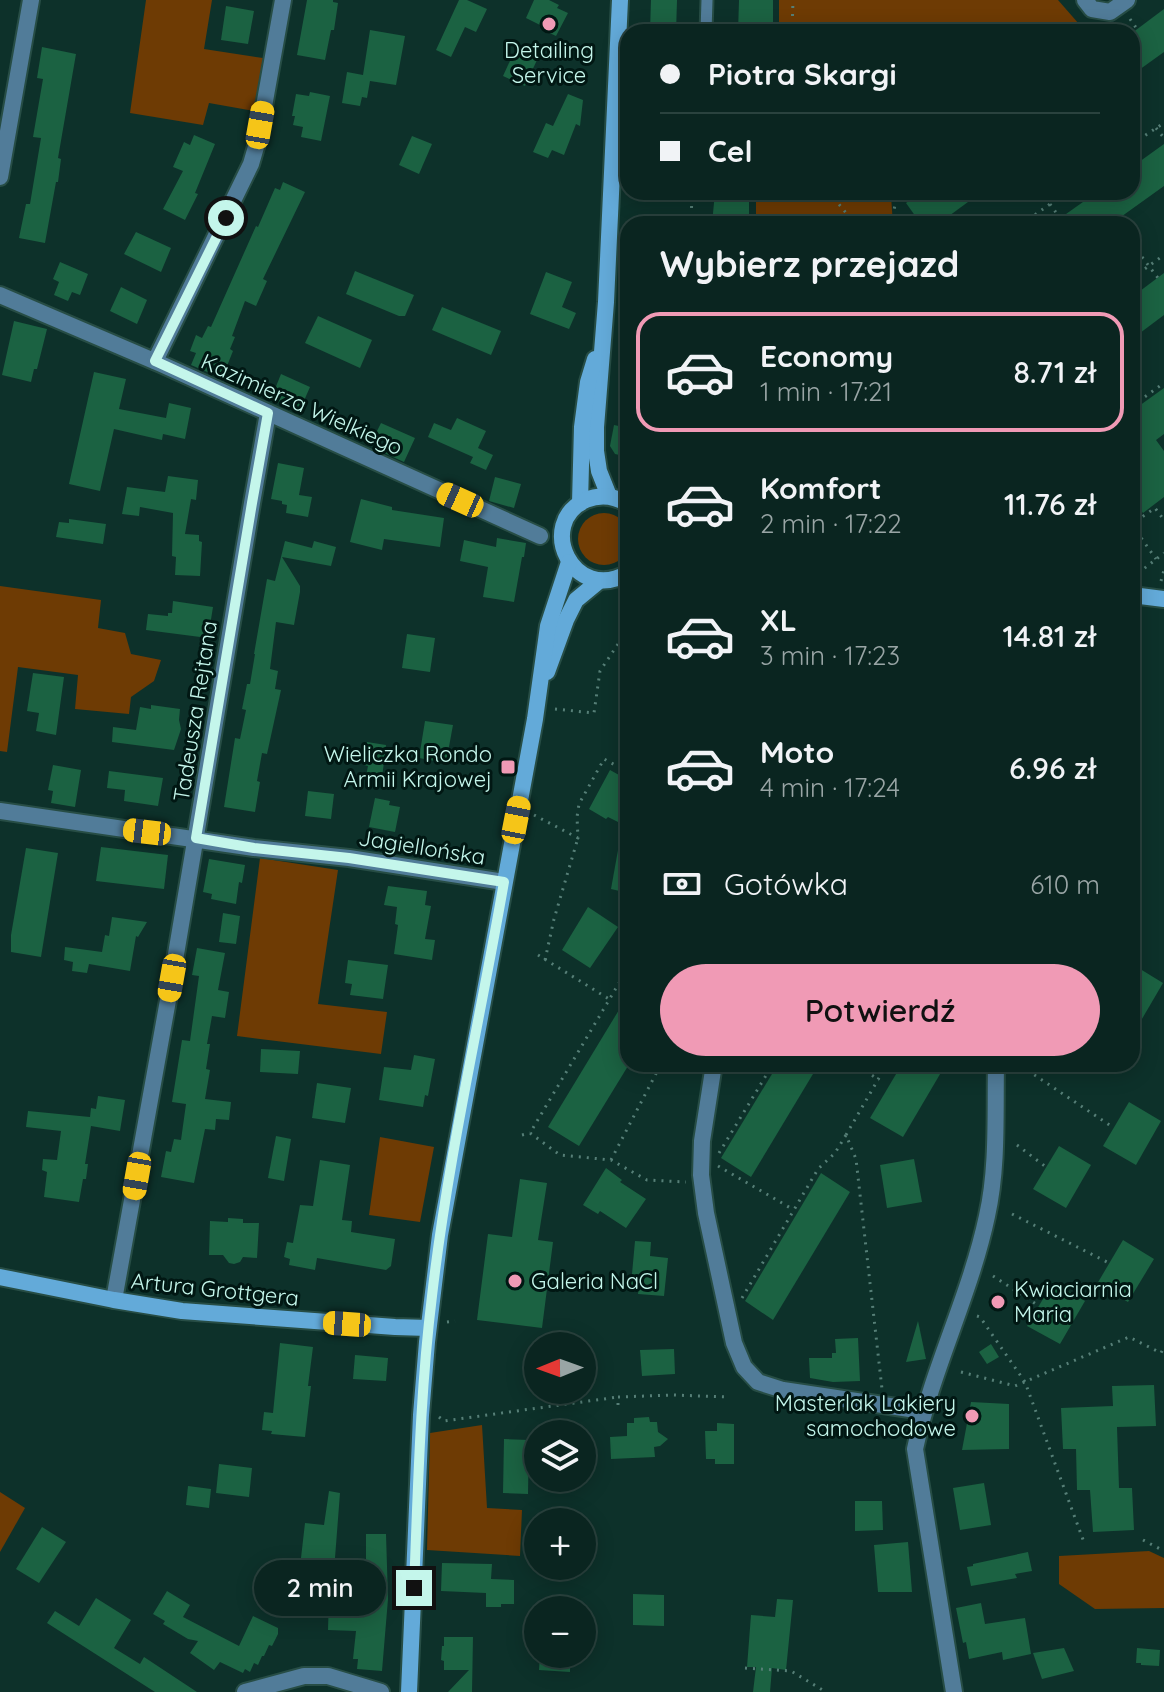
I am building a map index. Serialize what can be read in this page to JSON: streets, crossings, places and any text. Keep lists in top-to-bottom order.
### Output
{
  "streets": {
    "main road": ["Artura Grottgera"],
    "street": ["Kazimierza Wielkiego", "Tadeusza Rejtana", "Jagiellońska"]
  },
  "crossings": [
    ["Kazimierza Wielkiego", "Tadeusza Rejtana"],
    ["Tadeusza Rejtana", "Jagiellońska"],
    ["Tadeusza Rejtana", "Artura Grottgera"]
  ],
  "places": {
    "other": [
      "Detailing Service",
      "Galeria NaCl",
      "Kwiaciarnia Maria",
      "Masterlak Lakiery samochodowe"
    ],
    "transit": ["Wieliczka Rondo Armii Krajowej"]
  },
  "north": "left",
  "page": {
    "banner": ["Piotra Skargi", "Cel"],
    "heading": "Wybierz przejazd",
    "list": [
      {
        "name": "Economy",
        "note": "1 min · 17:21",
        "value": "8.71 zł"
      },
      {
        "name": "Komfort",
        "note": "2 min · 17:22",
        "value": "11.76 zł"
      },
      {
        "name": "XL",
        "note": "3 min · 17:23",
        "value": "14.81 zł"
      },
      {
        "name": "Moto",
        "note": "4 min · 17:24",
        "value": "6.96 zł"
      }
    ],
    "pay": ["Gotówka", "610 m"],
    "buttons": "Potwierdź",
    "map_buttons": ["+", "−"],
    "bubble": "2 min"
  }
}
